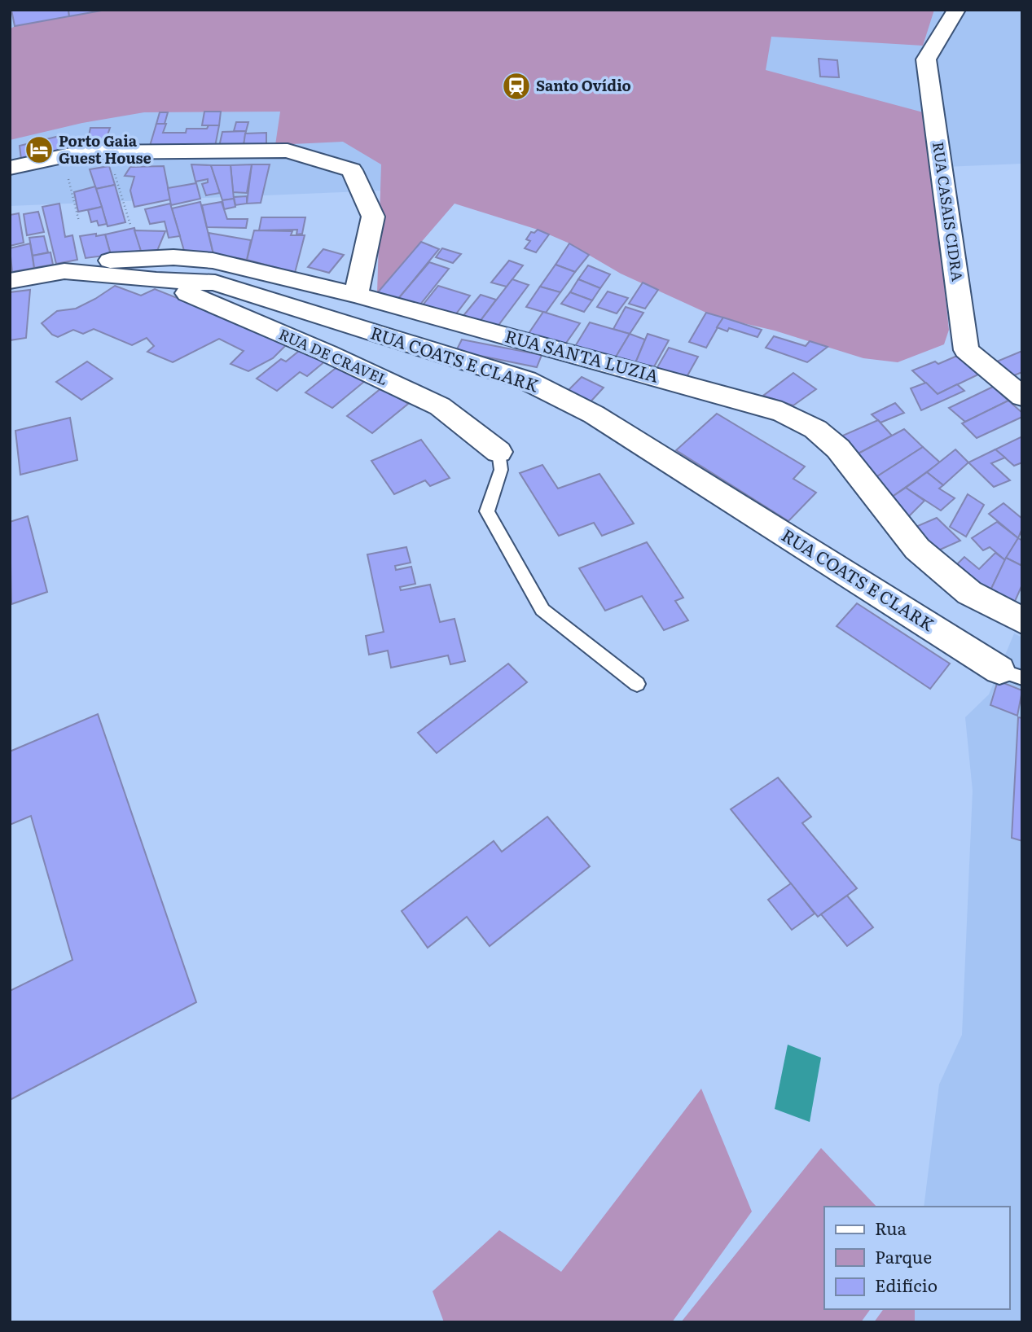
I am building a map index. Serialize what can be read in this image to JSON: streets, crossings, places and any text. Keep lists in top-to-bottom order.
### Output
{
  "streets": {
    "street": [
      "RUA CASAIS CIDRA",
      "RUA SANTA LUZIA",
      "RUA DE CRAVEL",
      "RUA COATS E CLARK"
    ]
  },
  "crossings": [
    ["RUA SANTA LUZIA", "RUA COATS E CLARK"],
    ["RUA DE CRAVEL", "RUA COATS E CLARK"]
  ],
  "places": {
    "station": ["Santo Ovídio"],
    "hotel": ["Porto Gaia Guest House"]
  },
  "legend": ["Rua", "Parque", "Edifício"]
}
